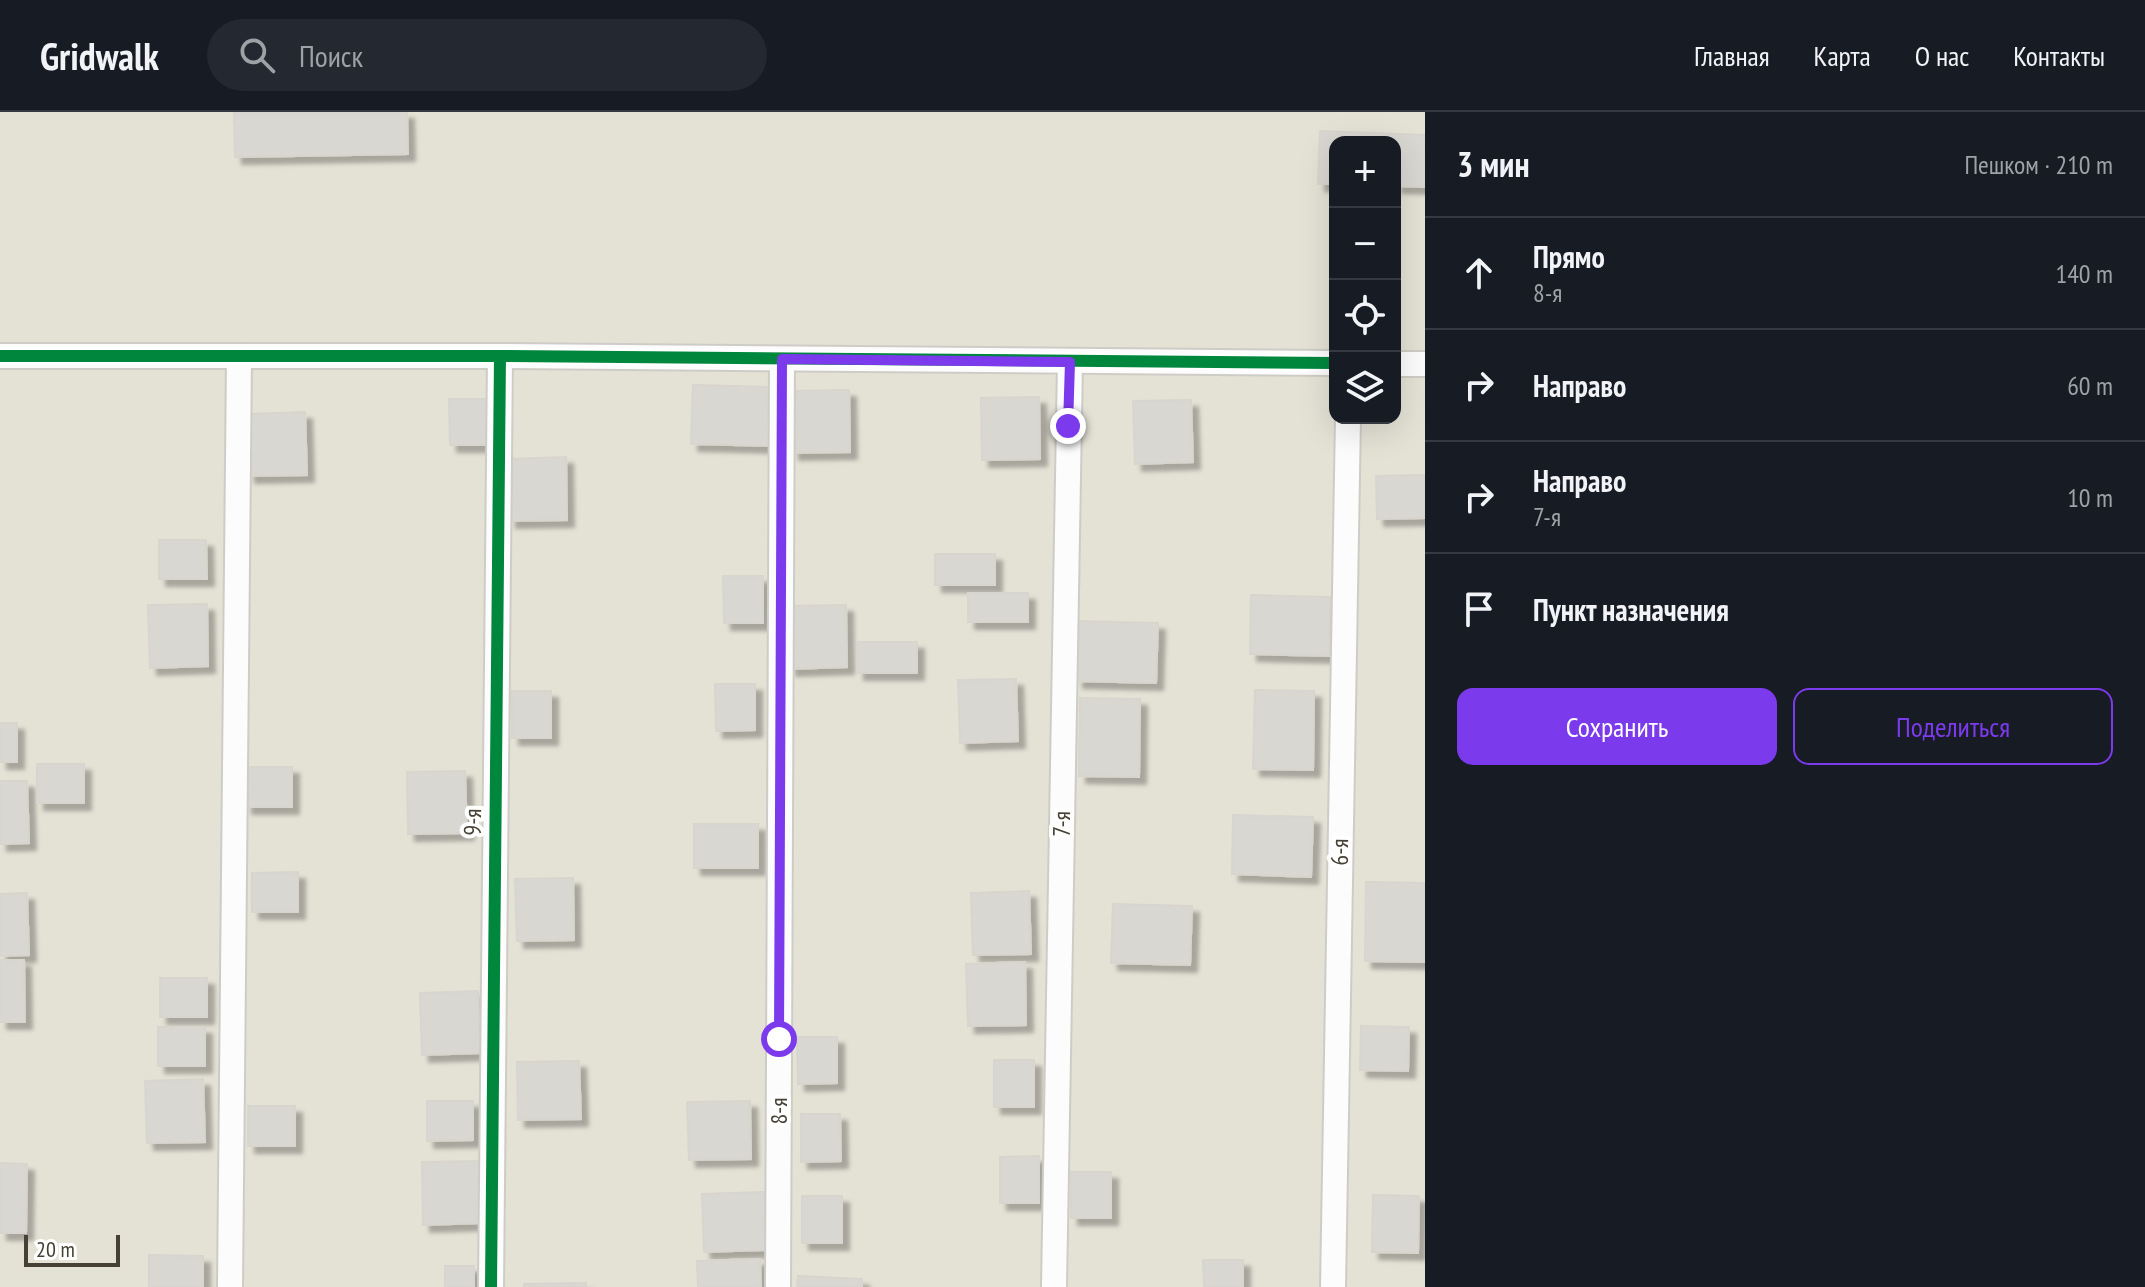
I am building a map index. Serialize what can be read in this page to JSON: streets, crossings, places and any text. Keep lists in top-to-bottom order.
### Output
{
  "streets": {
    "street": [
      "9-я",
      "7-я",
      "6-я",
      "8-я"
    ]
  },
  "scale_bar": "20 m",
  "page": {
    "header": "Gridwalk",
    "search": "Поиск",
    "nav": [
      "Главная",
      "Карта",
      "О нас",
      "Контакты"
    ],
    "heading": ["3 мин", "Пешком · 210 m"],
    "map_buttons": ["+", "−"],
    "list": [
      ["Прямо", "8-я", "140 m"],
      ["Направо", "60 m"],
      ["Направо", "7-я", "10 m"],
      "Пункт назначения"
    ],
    "buttons": ["Сохранить", "Поделиться"],
    "scale": "20 m"
  }
}
